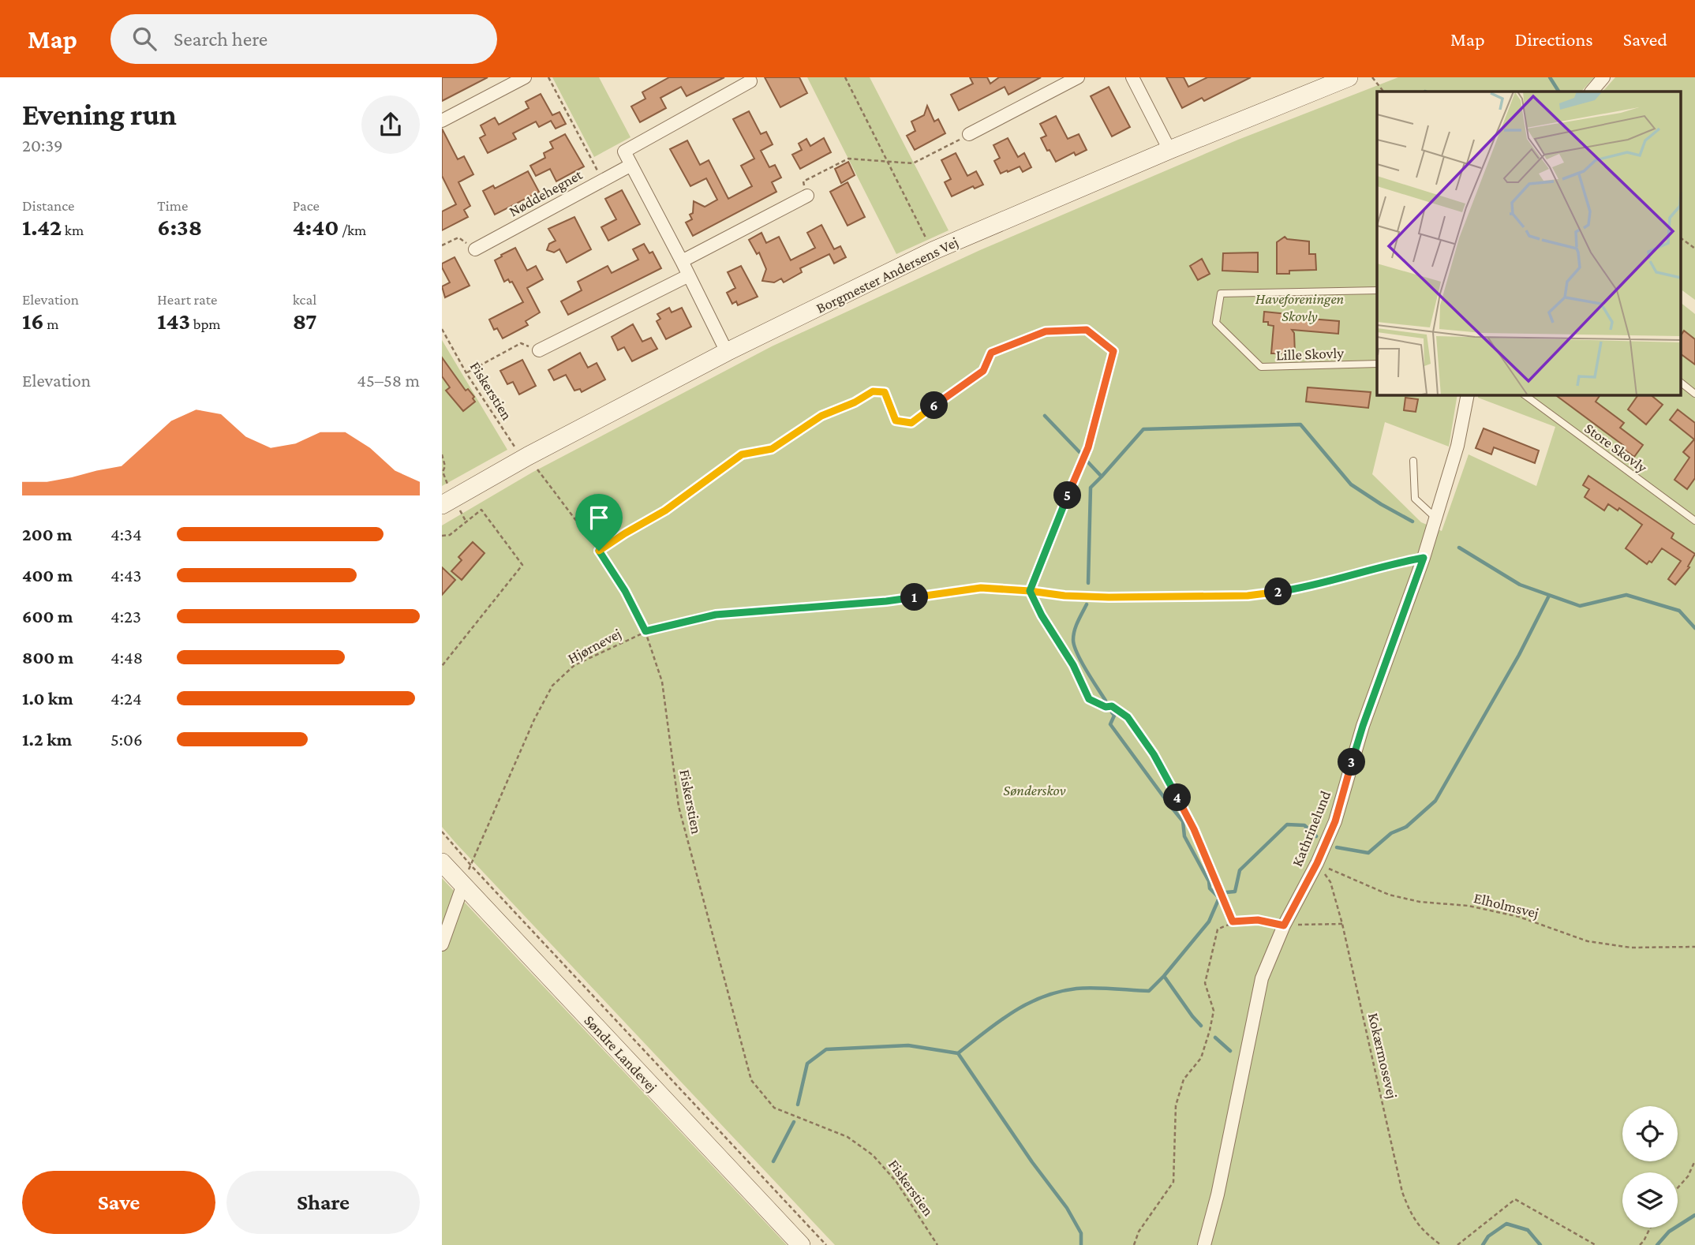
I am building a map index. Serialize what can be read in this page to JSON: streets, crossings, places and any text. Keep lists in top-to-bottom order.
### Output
{
  "streets": {
    "street": [
      "Nøddehegnet",
      "Borgmester Andersens Vej",
      "Kathrinelund",
      "Søndre Landevej"
    ],
    "lane": ["Lille Skovly", "Store Skovly"],
    "path": [
      "Fiskerstien",
      "Hjørnevej",
      "Elholmsvej",
      "Kokærmosevej"
    ]
  },
  "crossings": [
    ["Borgmester Andersens Vej", "Fiskerstien"],
    ["Fiskerstien", "Hjørnevej"],
    ["Hjørnevej", "Kathrinelund"],
    ["Hjørnevej", "Søndre Landevej"],
    ["Kathrinelund", "Elholmsvej"],
    ["Kathrinelund", "Kokærmosevej"],
    ["Elholmsvej", "Kokærmosevej"]
  ],
  "parks": ["Haveforeningen Skovly", "Sønderskov"],
  "page": {
    "header": "Map",
    "search": "Search here",
    "nav": ["Map", "Directions", "Saved"],
    "heading": ["Evening run", "20:39"],
    "stats": [
      ["Distance", "1.42 km"],
      ["Time", "6:38"],
      ["Pace", "4:40 /km"],
      ["Elevation", "16 m"],
      ["Heart rate", "143 bpm"],
      ["kcal", "87"]
    ],
    "chart": ["Elevation", "45–58 m"],
    "pins": [
      "6",
      "5",
      "2",
      "1",
      "3",
      "4"
    ],
    "list": [
      {
        "name": "200 m",
        "note": "4:34"
      },
      {
        "name": "400 m",
        "note": "4:43"
      },
      {
        "name": "600 m",
        "note": "4:23"
      },
      {
        "name": "800 m",
        "note": "4:48"
      },
      {
        "name": "1.0 km",
        "note": "4:24"
      },
      {
        "name": "1.2 km",
        "note": "5:06"
      }
    ],
    "buttons": ["Save", "Share"]
  }
}
